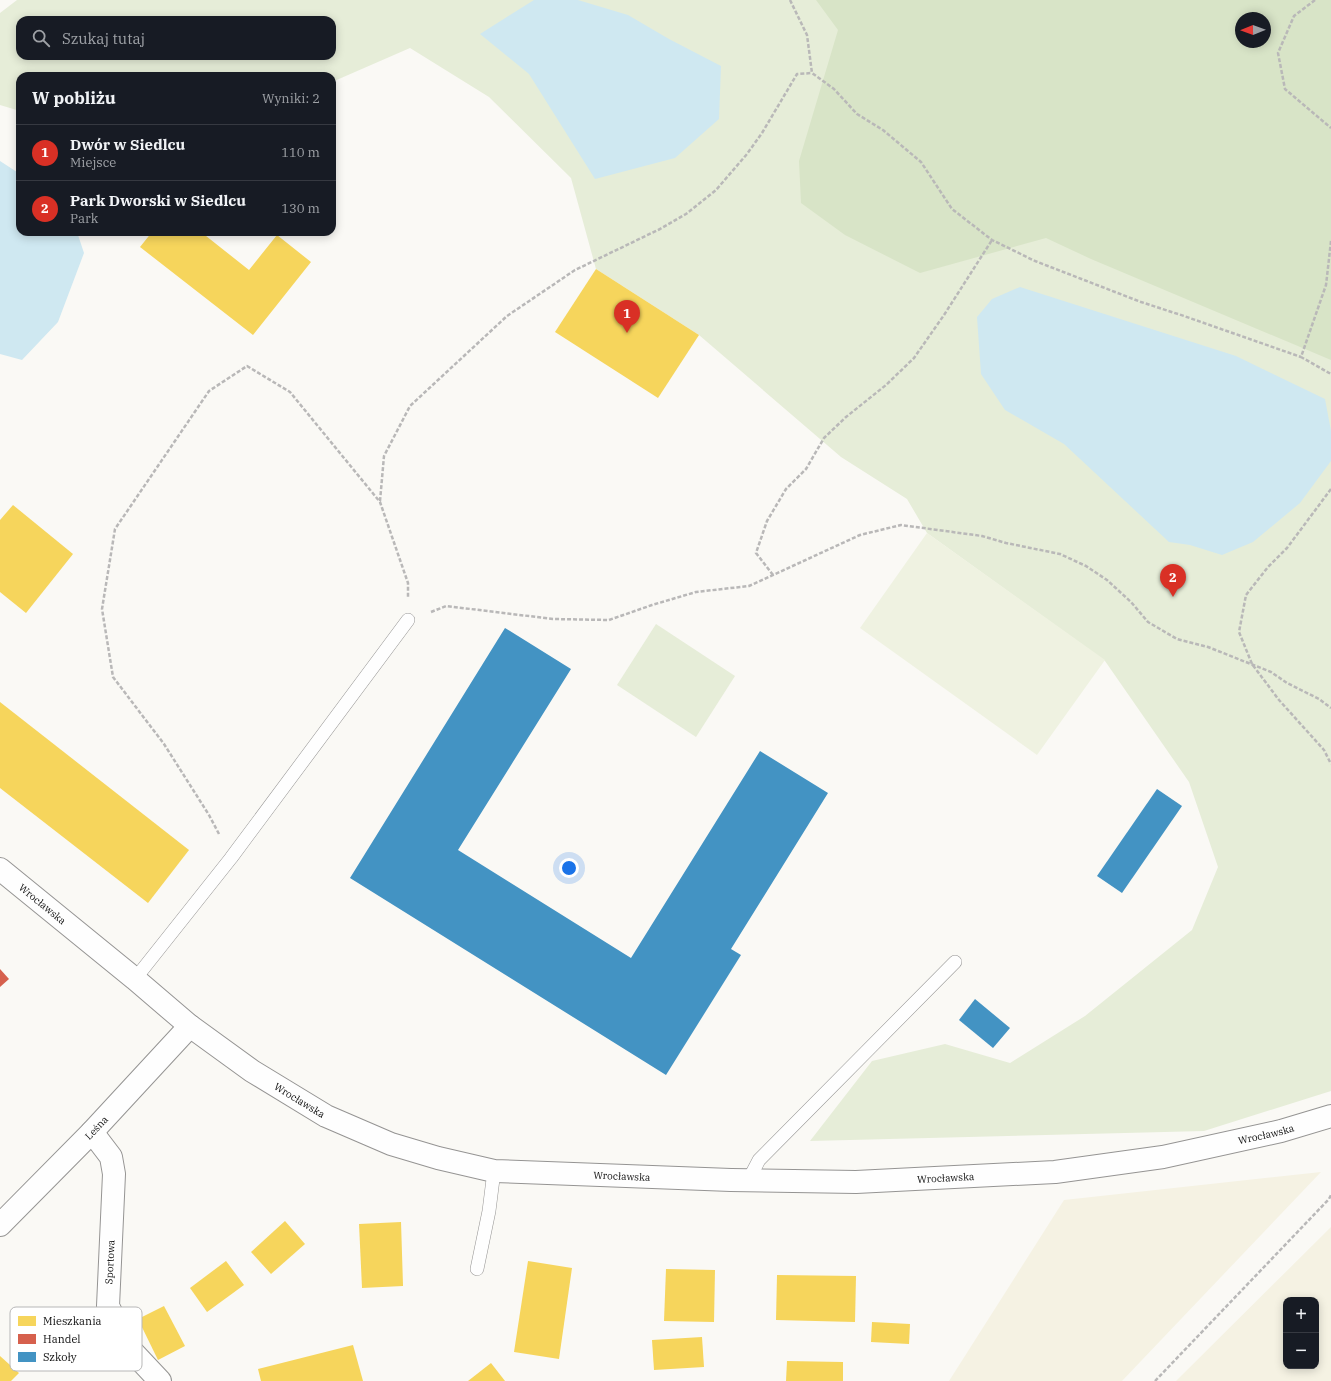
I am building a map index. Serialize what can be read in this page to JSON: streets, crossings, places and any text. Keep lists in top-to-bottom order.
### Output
{
  "streets": {
    "street": ["Wrocławska", "Leśna", "Sportowa"]
  },
  "crossings": [
    ["Wrocławska", "Leśna"],
    ["Leśna", "Sportowa"]
  ],
  "legend": ["Mieszkania", "Handel", "Szkoły"],
  "north": "left",
  "page": {
    "search": "Szukaj tutaj",
    "heading": ["W pobliżu", "Wyniki: 2"],
    "list": [
      {
        "mark": "1",
        "name": "Dwór w Siedlcu",
        "note": "Miejsce",
        "value": "110 m"
      },
      {
        "mark": "2",
        "name": "Park Dworski w Siedlcu",
        "note": "Park",
        "value": "130 m"
      }
    ],
    "pins": ["1", "2"],
    "map_buttons": ["+", "−"]
  }
}
